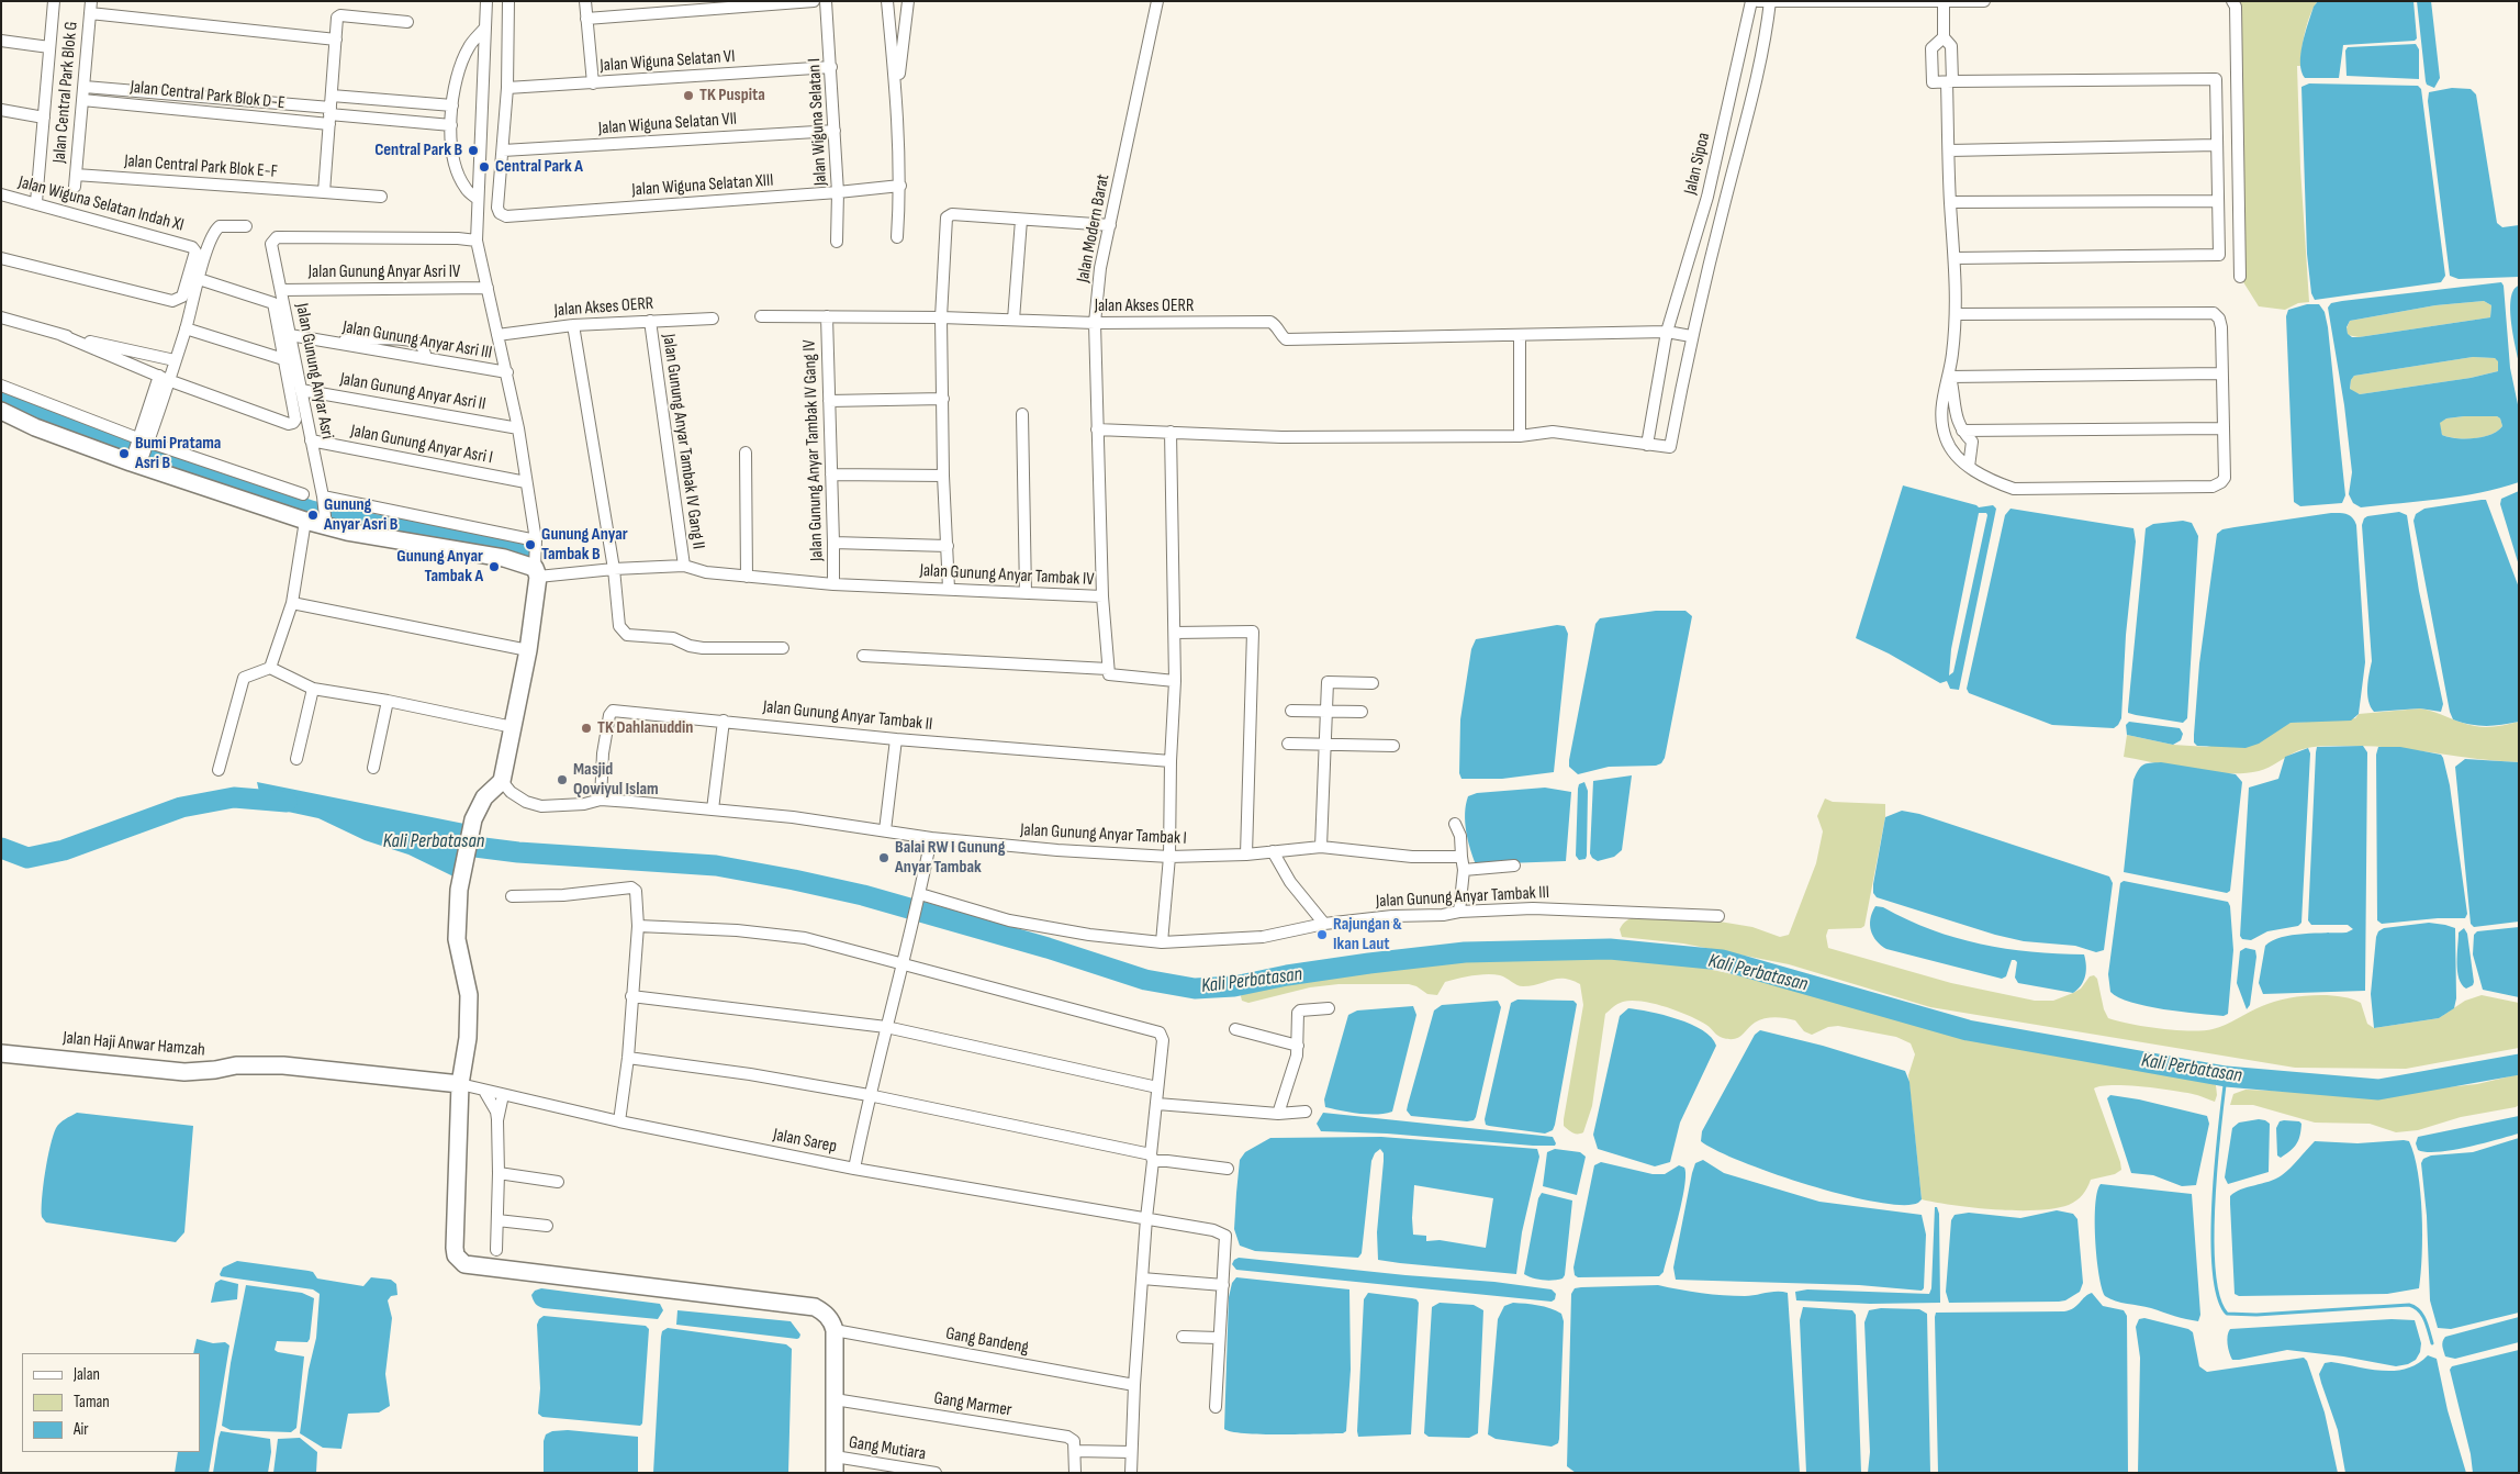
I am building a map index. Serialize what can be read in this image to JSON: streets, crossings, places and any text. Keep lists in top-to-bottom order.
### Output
{
  "streets": {
    "street": [
      "Jalan Wiguna Selatan VI",
      "Jalan Central Park Blok G",
      "Jalan Central Park Blok D-E",
      "Jalan Wiguna Selatan I",
      "Jalan Wiguna Selatan VII",
      "Jalan Sipoa",
      "Jalan Central Park Blok E-F",
      "Jalan Wiguna Selatan XIII",
      "Jalan Wiguna Selatan Indah XI",
      "Jalan Modern Barat",
      "Jalan Gunung Anyar Asri IV",
      "Jalan Akses OERR",
      "Jalan Gunung Anyar Asri III",
      "Jalan Gunung Anyar Asri",
      "Jalan Gunung Anyar Asri II",
      "Jalan Gunung Anyar Tambak IV Gang II",
      "Jalan Gunung Anyar Asri I",
      "Jalan Gunung Anyar Tambak IV Gang IV",
      "Jalan Gunung Anyar Tambak IV",
      "Jalan Gunung Anyar Tambak II",
      "Jalan Gunung Anyar Tambak I",
      "Jalan Gunung Anyar Tambak III",
      "Jalan Haji Anwar Hamzah",
      "Jalan Sarep",
      "Gang Bandeng",
      "Gang Marmer",
      "Gang Mutiara"
    ]
  },
  "crossings": [
    ["Jalan Wiguna Selatan VI", "Jalan Wiguna Selatan I"],
    ["Jalan Central Park Blok G", "Jalan Central Park Blok D-E"],
    ["Jalan Central Park Blok G", "Jalan Central Park Blok E-F"],
    ["Jalan Wiguna Selatan I", "Jalan Wiguna Selatan VII"],
    ["Jalan Wiguna Selatan I", "Jalan Wiguna Selatan XIII"],
    ["Jalan Wiguna Selatan VII", "Jalan Wiguna Selatan XIII"],
    ["Jalan Modern Barat", "Jalan Akses OERR"],
    ["Jalan Modern Barat", "Jalan Gunung Anyar Tambak IV"],
    ["Jalan Gunung Anyar Asri IV", "Jalan Gunung Anyar Asri"],
    ["Jalan Akses OERR", "Jalan Gunung Anyar Tambak IV Gang II"],
    ["Jalan Akses OERR", "Jalan Gunung Anyar Tambak IV Gang IV"],
    ["Jalan Gunung Anyar Asri III", "Jalan Gunung Anyar Asri"],
    ["Jalan Gunung Anyar Asri", "Jalan Gunung Anyar Asri II"],
    ["Jalan Gunung Anyar Asri", "Jalan Gunung Anyar Asri I"],
    ["Jalan Gunung Anyar Tambak IV Gang II", "Jalan Gunung Anyar Tambak IV"],
    ["Jalan Gunung Anyar Tambak IV Gang IV", "Jalan Gunung Anyar Tambak IV"],
    ["Jalan Gunung Anyar Tambak II", "Jalan Gunung Anyar Tambak I"],
    ["Jalan Haji Anwar Hamzah", "Jalan Sarep"]
  ],
  "water": ["Kali Perbatasan"],
  "places": [
    "TK Puspita",
    "Central Park B",
    "Central Park A",
    "Bumi Pratama Asri B",
    "Gunung Anyar Asri B",
    "Gunung Anyar Tambak B",
    "Gunung Anyar Tambak A",
    "TK Dahlanuddin",
    "Masjid Qowiyul Islam",
    "Balai RW I Gunung Anyar Tambak",
    "Rajungan & Ikan Laut"
  ],
  "legend": ["Jalan", "Taman", "Air"]
}
